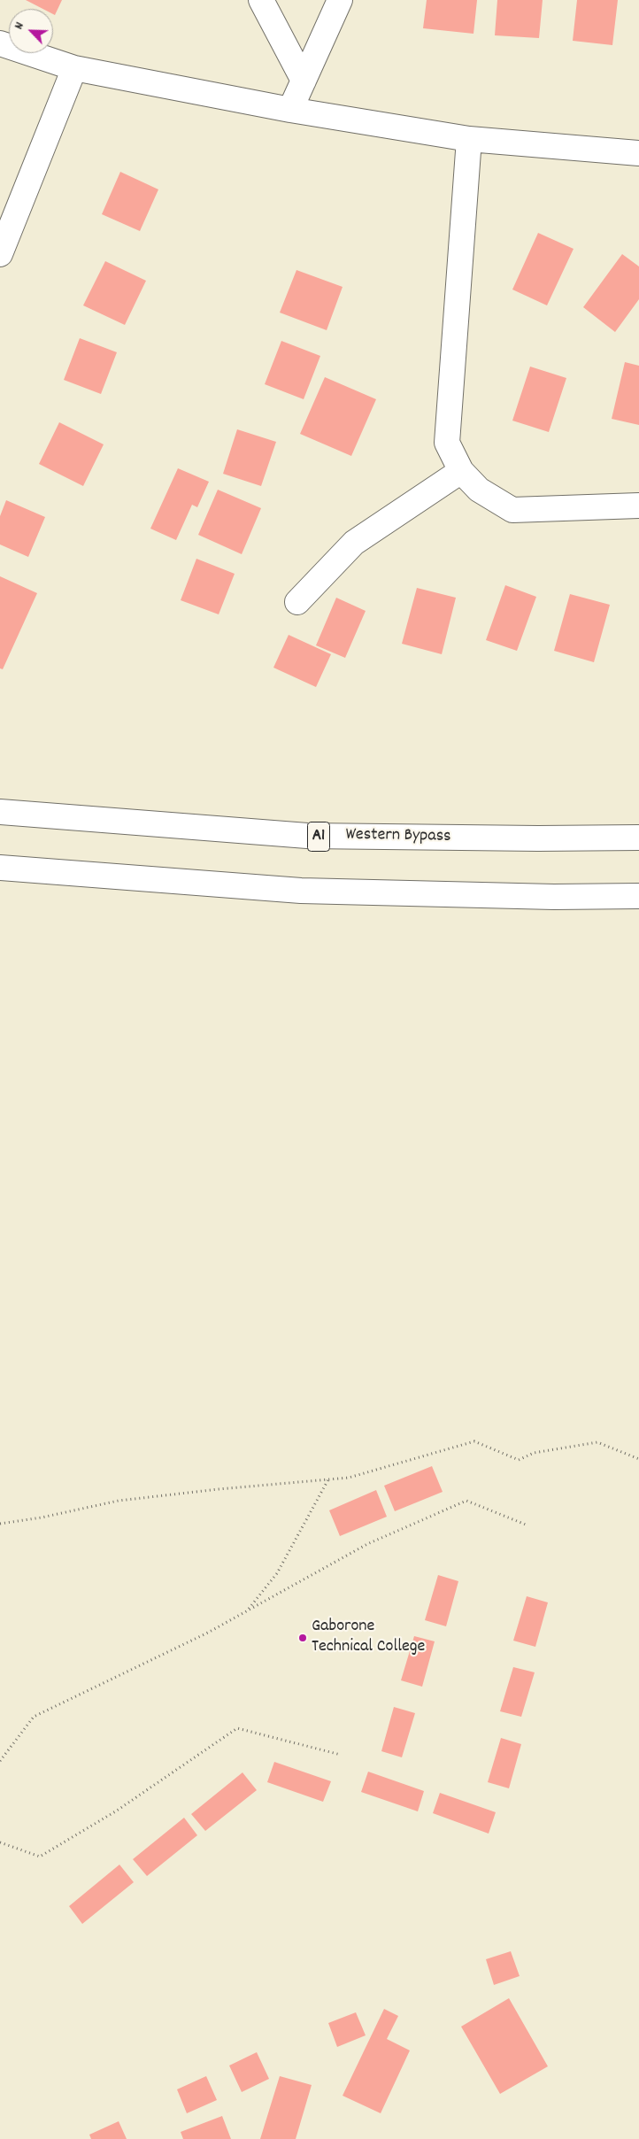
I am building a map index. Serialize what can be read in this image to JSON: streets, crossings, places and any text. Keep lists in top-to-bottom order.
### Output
{
  "streets": {
    "main road": ["A1", "Western Bypass"]
  },
  "places": ["Gaborone Technical College"],
  "north": "top left"
}
